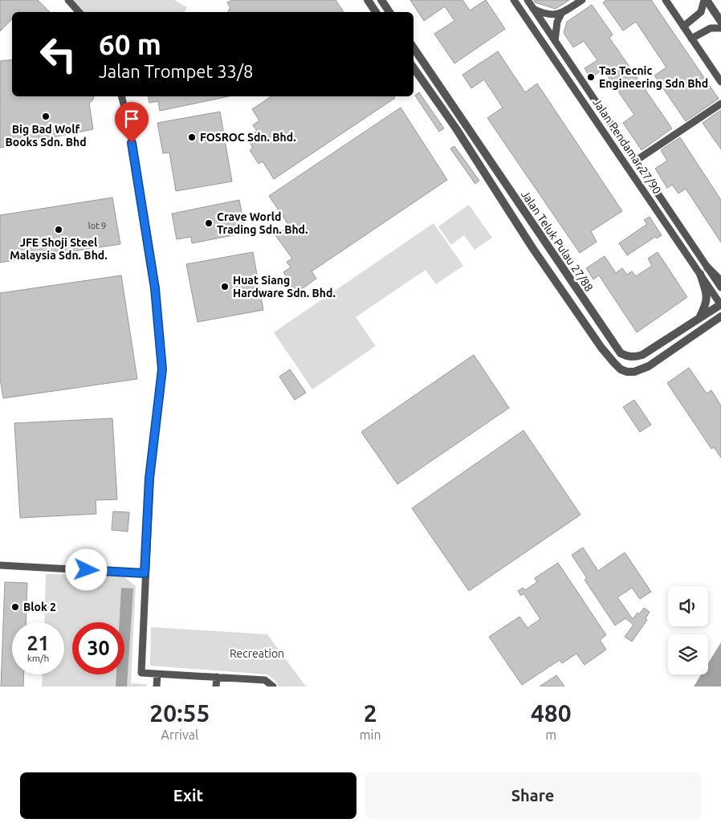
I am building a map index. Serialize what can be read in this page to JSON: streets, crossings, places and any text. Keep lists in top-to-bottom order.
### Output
{
  "streets": {
    "street": ["Jalan Pendamar 27/90", "Jalan Teluk Pulau 27/88"]
  },
  "crossings": [
    ["Jalan Pendamar 27/90", "Jalan Teluk Pulau 27/88"]
  ],
  "parks": ["Recreation"],
  "places": [
    "Tas Tecnic Engineering Sdn Bhd",
    "Big Bad Wolf Books Sdn. Bhd",
    "FOSROC Sdn. Bhd.",
    "Crave World Trading Sdn. Bhd.",
    "JFE Shoji Steel Malaysia Sdn. Bhd.",
    "Huat Siang Hardware Sdn. Bhd.",
    "Blok 2"
  ],
  "house_numbers": ["lot 9"],
  "page": {
    "turn": ["60 m", "Jalan Trompet 33/8"],
    "speed": "21 km/h",
    "limit": "30",
    "eta": [
      "20:55",
      "Arrival",
      "2",
      "min",
      "480",
      "m"
    ],
    "buttons": ["Exit", "Share"]
  }
}
